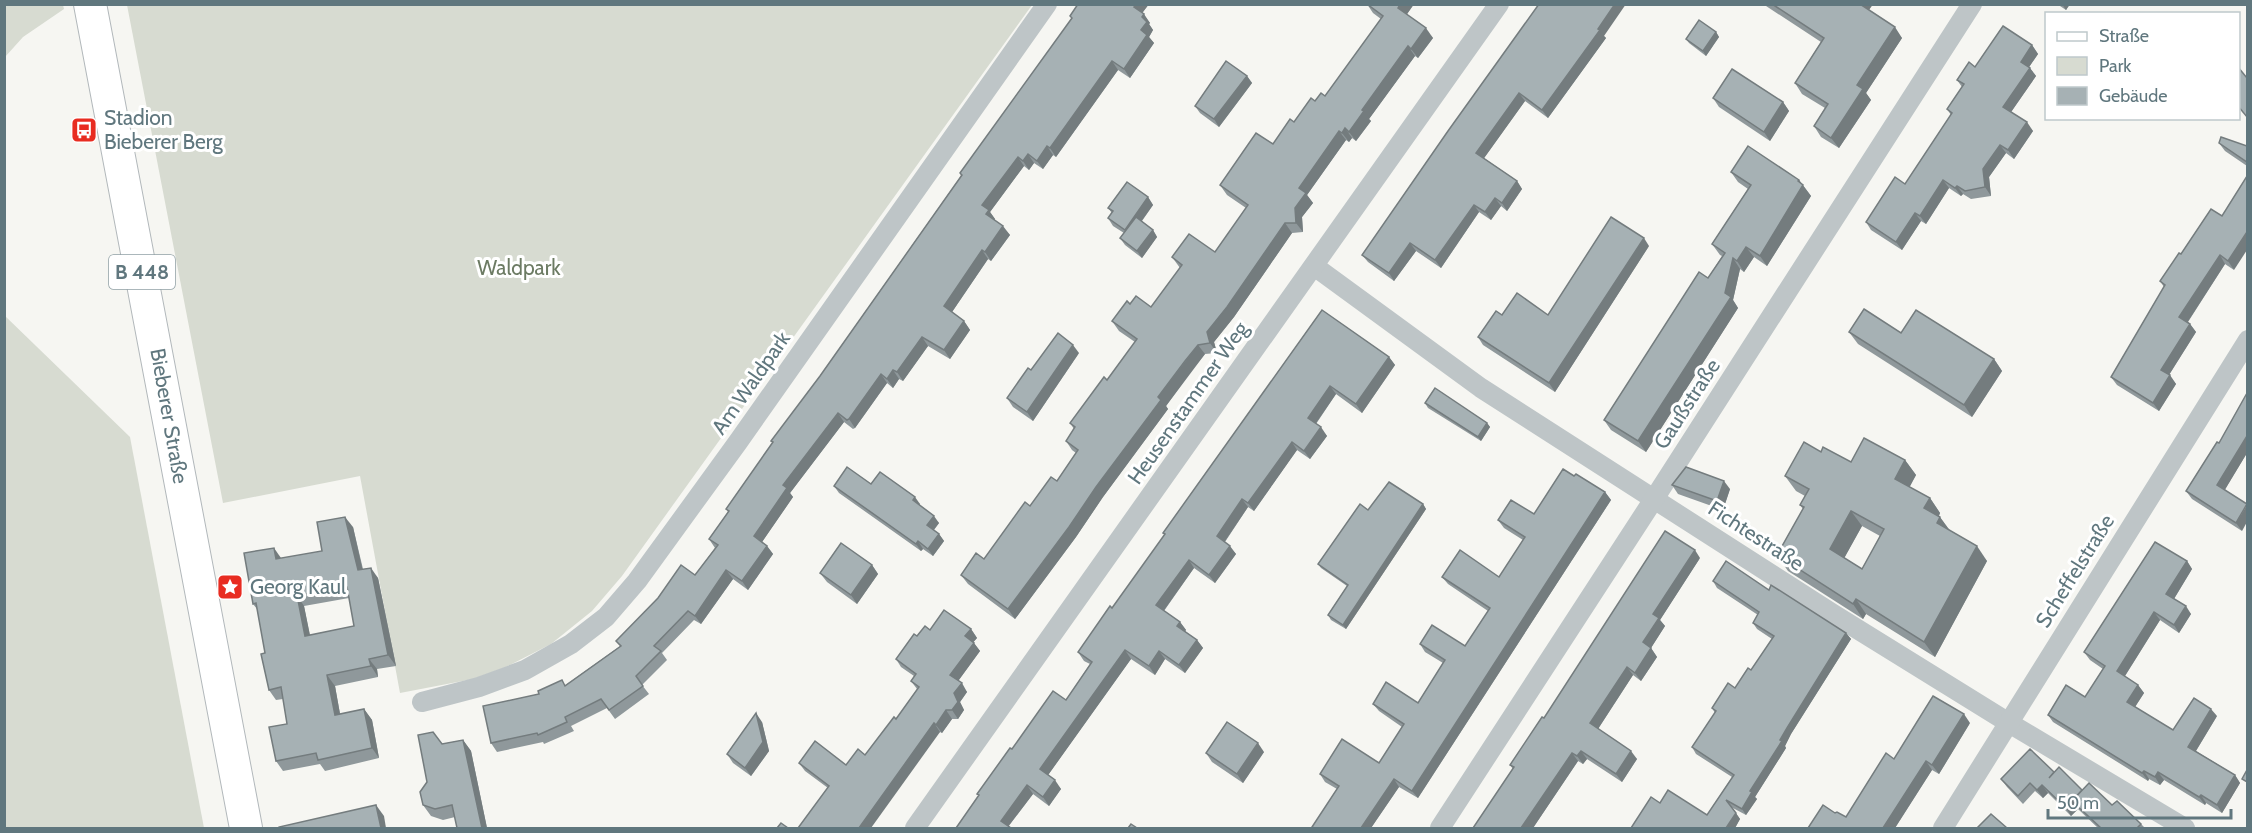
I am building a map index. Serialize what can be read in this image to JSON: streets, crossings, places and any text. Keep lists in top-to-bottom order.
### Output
{
  "streets": {
    "main road": ["B 448", "Bieberer Straße"],
    "street": [
      "Am Waldpark",
      "Heusenstammer Weg",
      "Gaußstraße",
      "Fichtestraße",
      "Scheffelstraße"
    ]
  },
  "crossings": [
    ["Heusenstammer Weg", "Fichtestraße"],
    ["Gaußstraße", "Fichtestraße"],
    ["Fichtestraße", "Scheffelstraße"]
  ],
  "parks": ["Waldpark"],
  "places": {
    "bus stop": ["Stadion Bieberer Berg"],
    "place": ["Georg Kaul"]
  },
  "legend": ["Straße", "Park", "Gebäude"],
  "scale_bar": "50 m"
}
